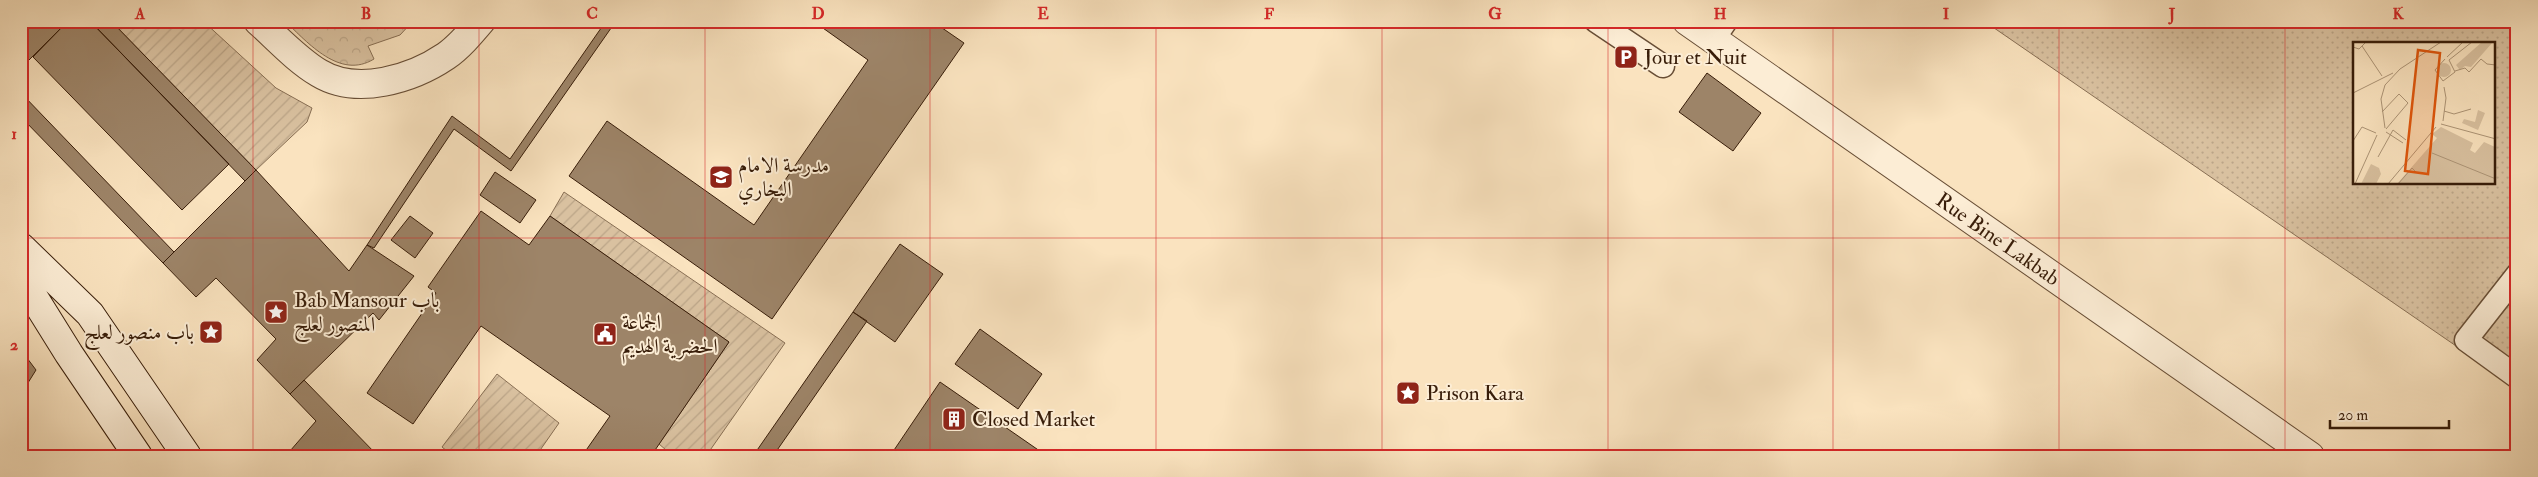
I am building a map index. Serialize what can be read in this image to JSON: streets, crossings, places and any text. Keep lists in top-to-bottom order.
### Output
{
  "streets": {
    "street": ["Rue Bine Lakbab"]
  },
  "places": {
    "parking": ["Jour et Nuit"],
    "school or university": ["مدرسة الامام البخاري"],
    "place": ["Bab Mansour باب المنصور لعلج", "باب منصور لعلج", "Prison Kara"],
    "public building": ["الجماعة الحضرية الهديم"],
    "building": ["Closed Market"]
  },
  "scale_bar": "20 m",
  "grid": {
    "columns": [
      "A",
      "B",
      "C",
      "D",
      "E",
      "F",
      "G",
      "H",
      "I",
      "J",
      "K"
    ],
    "rows": ["1", "2"]
  }
}
